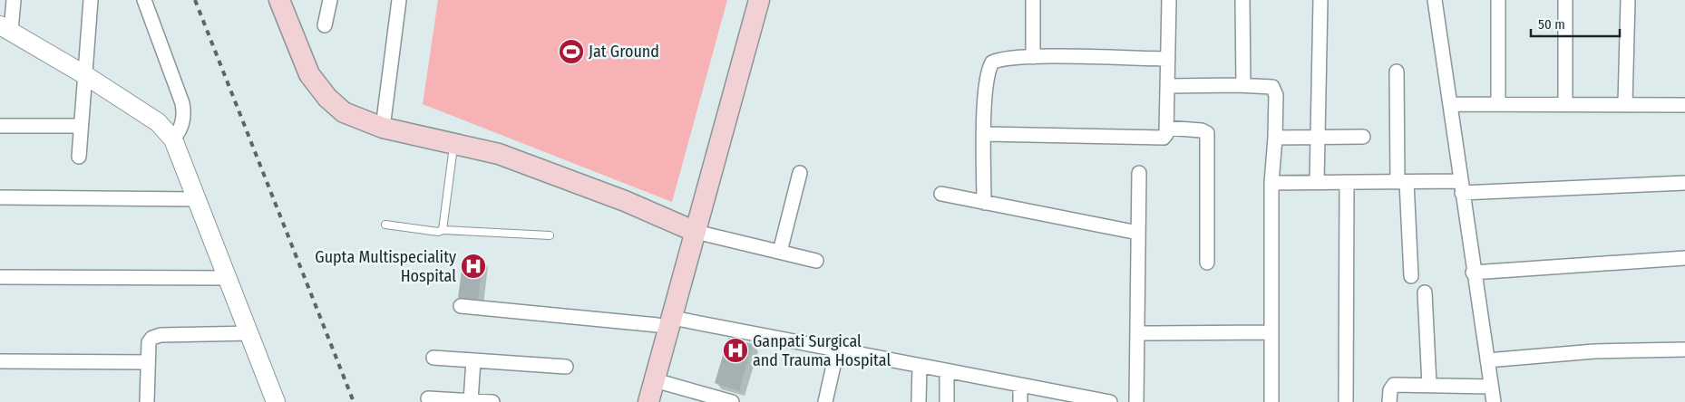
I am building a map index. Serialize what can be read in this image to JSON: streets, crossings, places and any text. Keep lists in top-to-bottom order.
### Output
{
  "places": {
    "sports": ["Jat Ground"],
    "hospital": ["Gupta Multispeciality Hospital", "Ganpati Surgical and Trauma Hospital"]
  },
  "scale_bar": "50 m"
}
